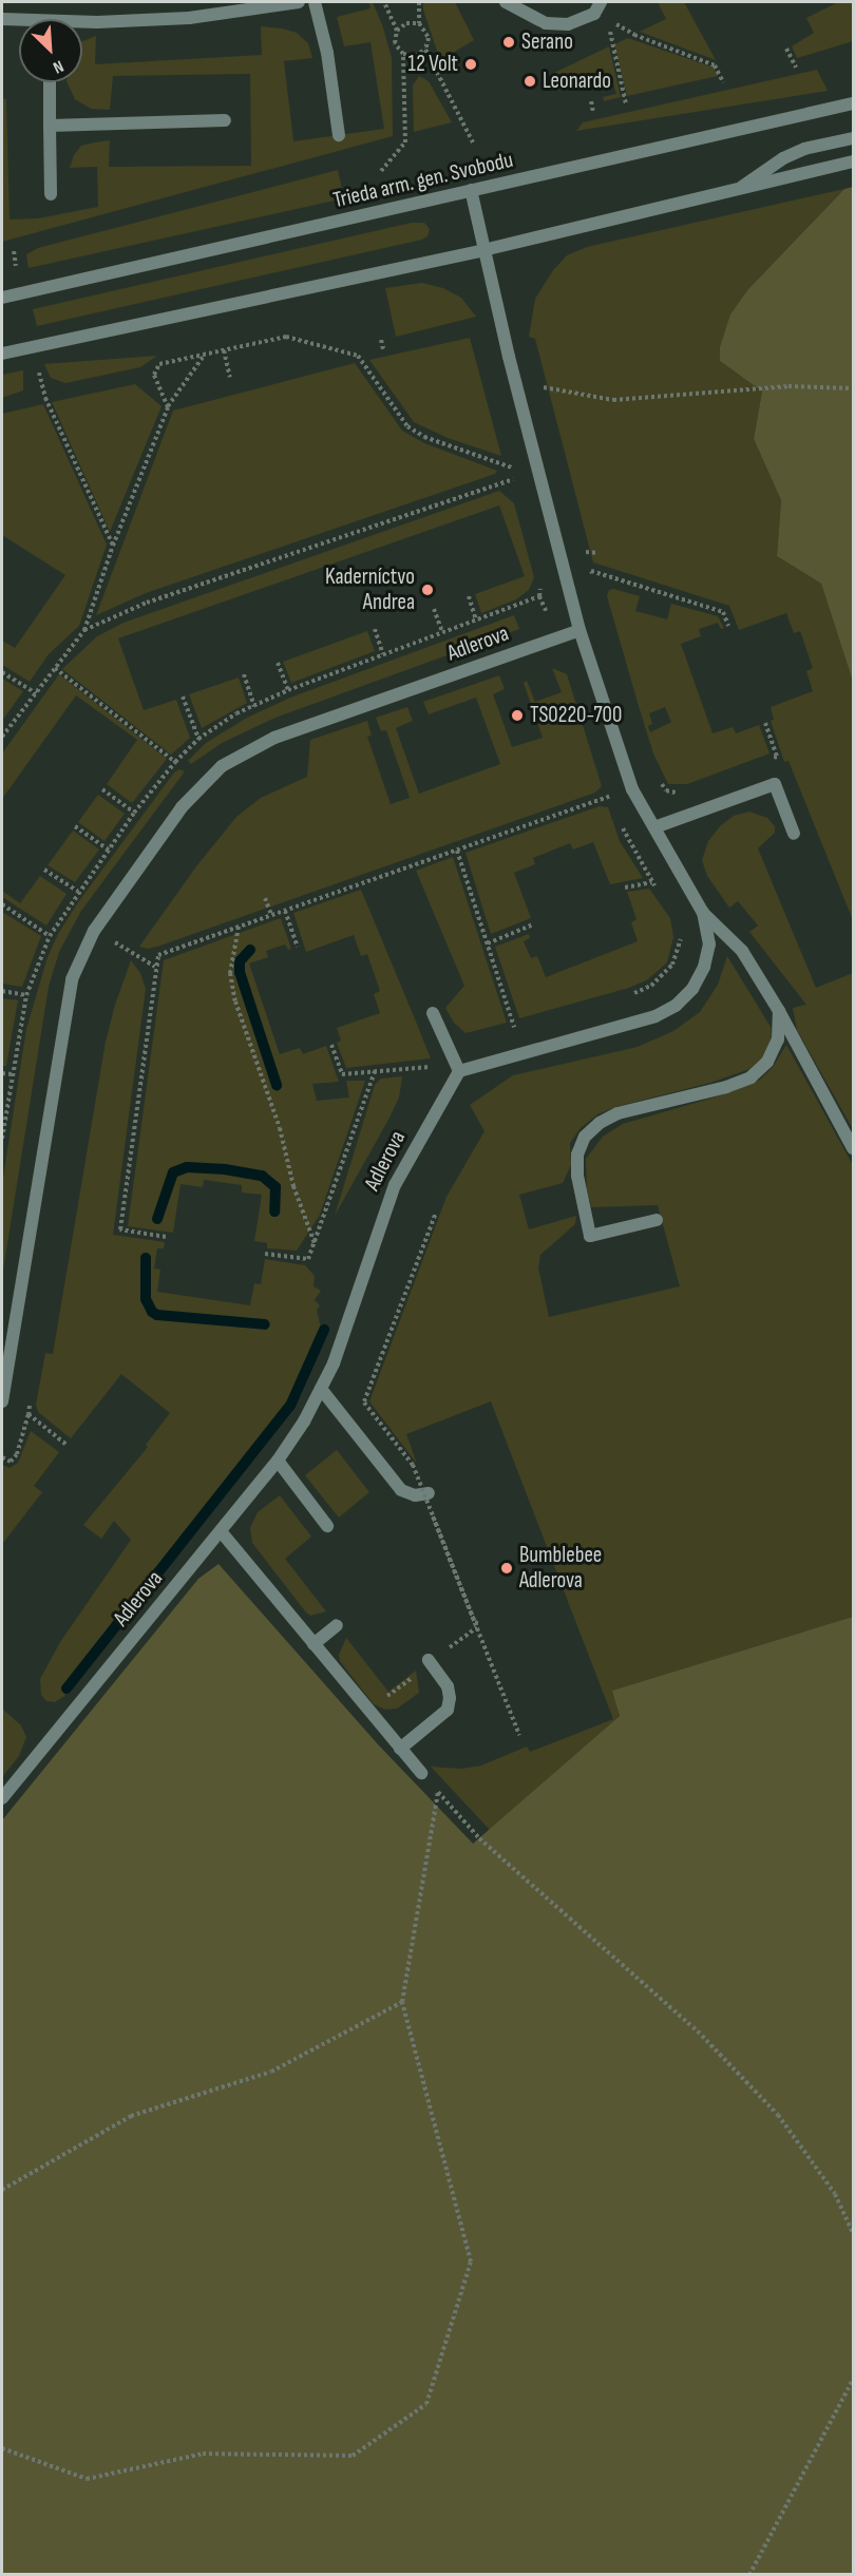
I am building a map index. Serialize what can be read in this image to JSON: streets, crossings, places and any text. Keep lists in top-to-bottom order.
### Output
{
  "streets": {
    "street": ["Trieda arm. gen. Svobodu", "Adlerova"]
  },
  "places": [
    "Serano",
    "12 Volt",
    "Leonardo",
    "Kaderníctvo Andrea",
    "TS0220-700",
    "Bumblebee Adlerova"
  ],
  "north": "bottom right"
}
